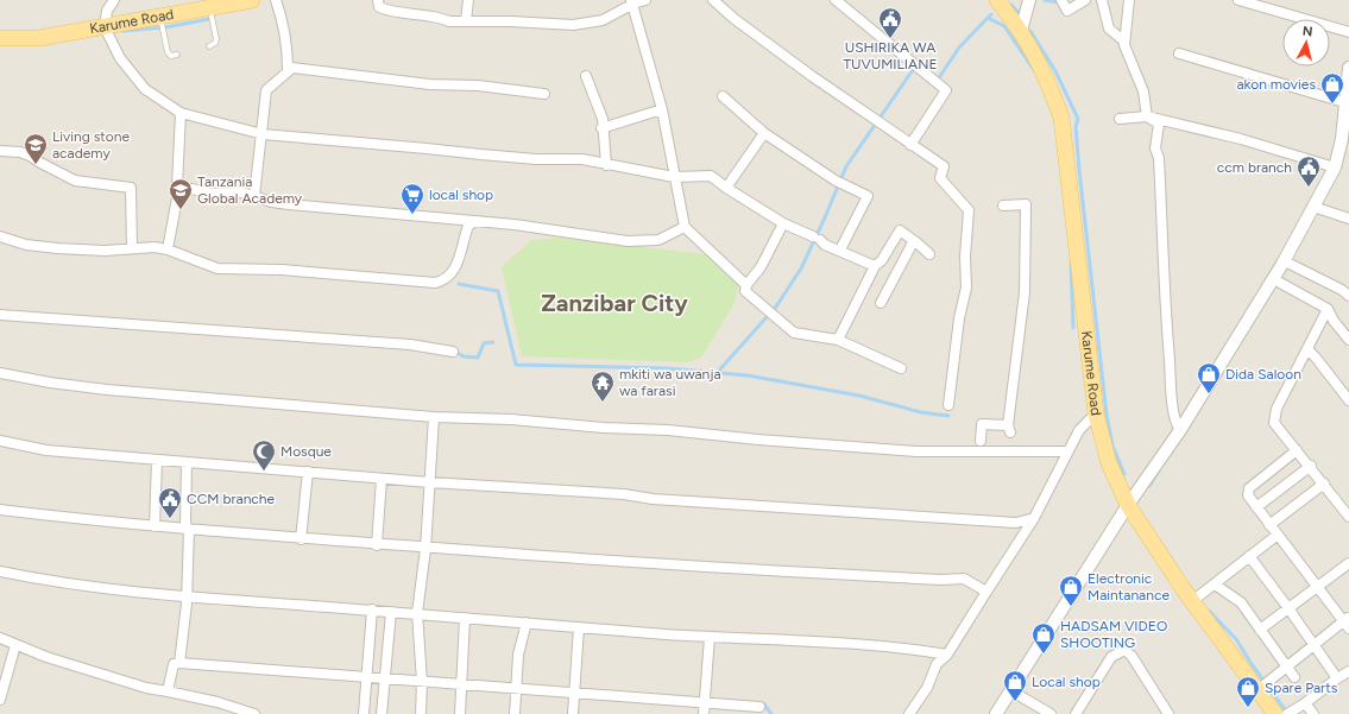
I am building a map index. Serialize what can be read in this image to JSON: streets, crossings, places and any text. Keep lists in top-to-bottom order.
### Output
{
  "streets": {
    "main road": ["Karume Road"]
  },
  "districts": ["Zanzibar City"],
  "places": {
    "public building": ["USHIRIKA WA TUVUMILIANE", "ccm branch", "CCM branche"],
    "shop": [
      "akon movies",
      "Dida Saloon",
      "Electronic Maintanance",
      "HADSAM VIDEO SHOOTING",
      "Local shop",
      "Spare Parts"
    ],
    "school or university": ["Living stone academy", "Tanzania Global Academy"],
    "supermarket": ["local shop"],
    "temple": ["mkiti wa uwanja wa farasi"],
    "mosque": ["Mosque"]
  },
  "north": "top"
}
